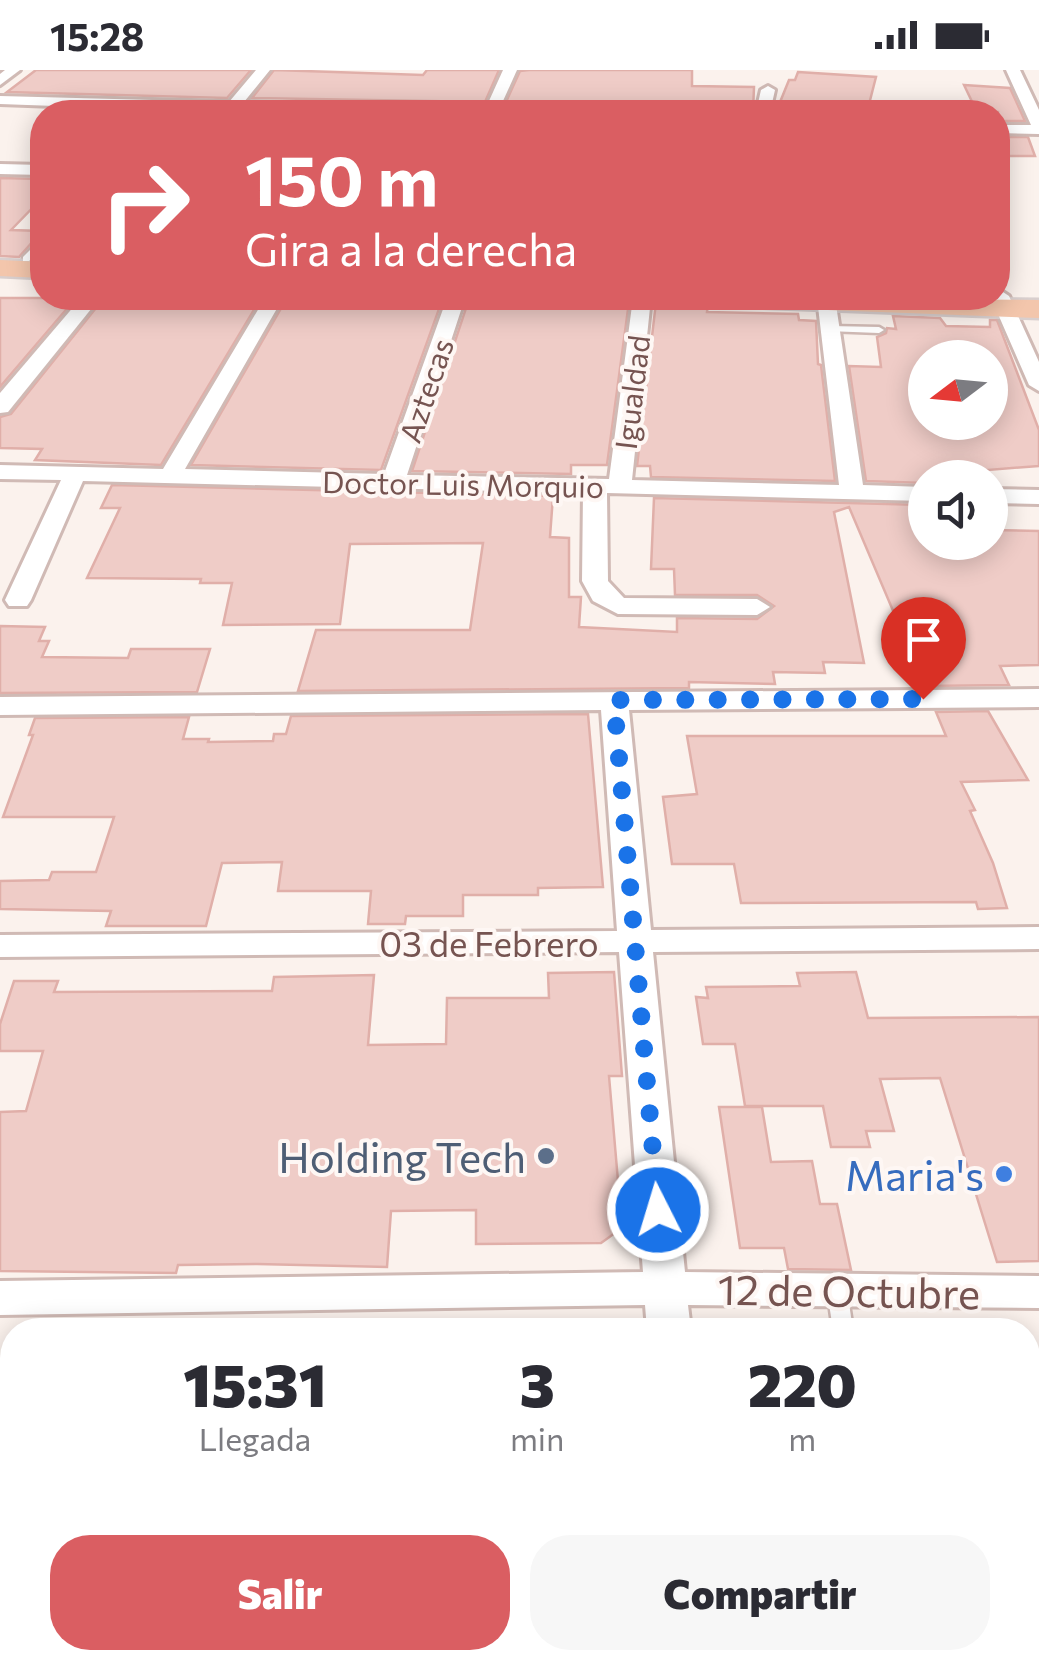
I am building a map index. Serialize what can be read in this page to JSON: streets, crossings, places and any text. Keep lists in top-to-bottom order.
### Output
{
  "streets": {
    "street": [
      "Aztecas",
      "Igualdad",
      "Doctor Luis Morquio",
      "03 de Febrero",
      "12 de Octubre"
    ]
  },
  "crossings": [
    ["Aztecas", "Doctor Luis Morquio"],
    ["Igualdad", "Doctor Luis Morquio"]
  ],
  "places": ["Holding Tech", "Maria's"],
  "north": "left",
  "page": {
    "status": "15:28",
    "turn": ["150 m", "Gira a la derecha"],
    "eta": [
      "15:31",
      "Llegada",
      "3",
      "min",
      "220",
      "m"
    ],
    "buttons": ["Salir", "Compartir"]
  }
}
